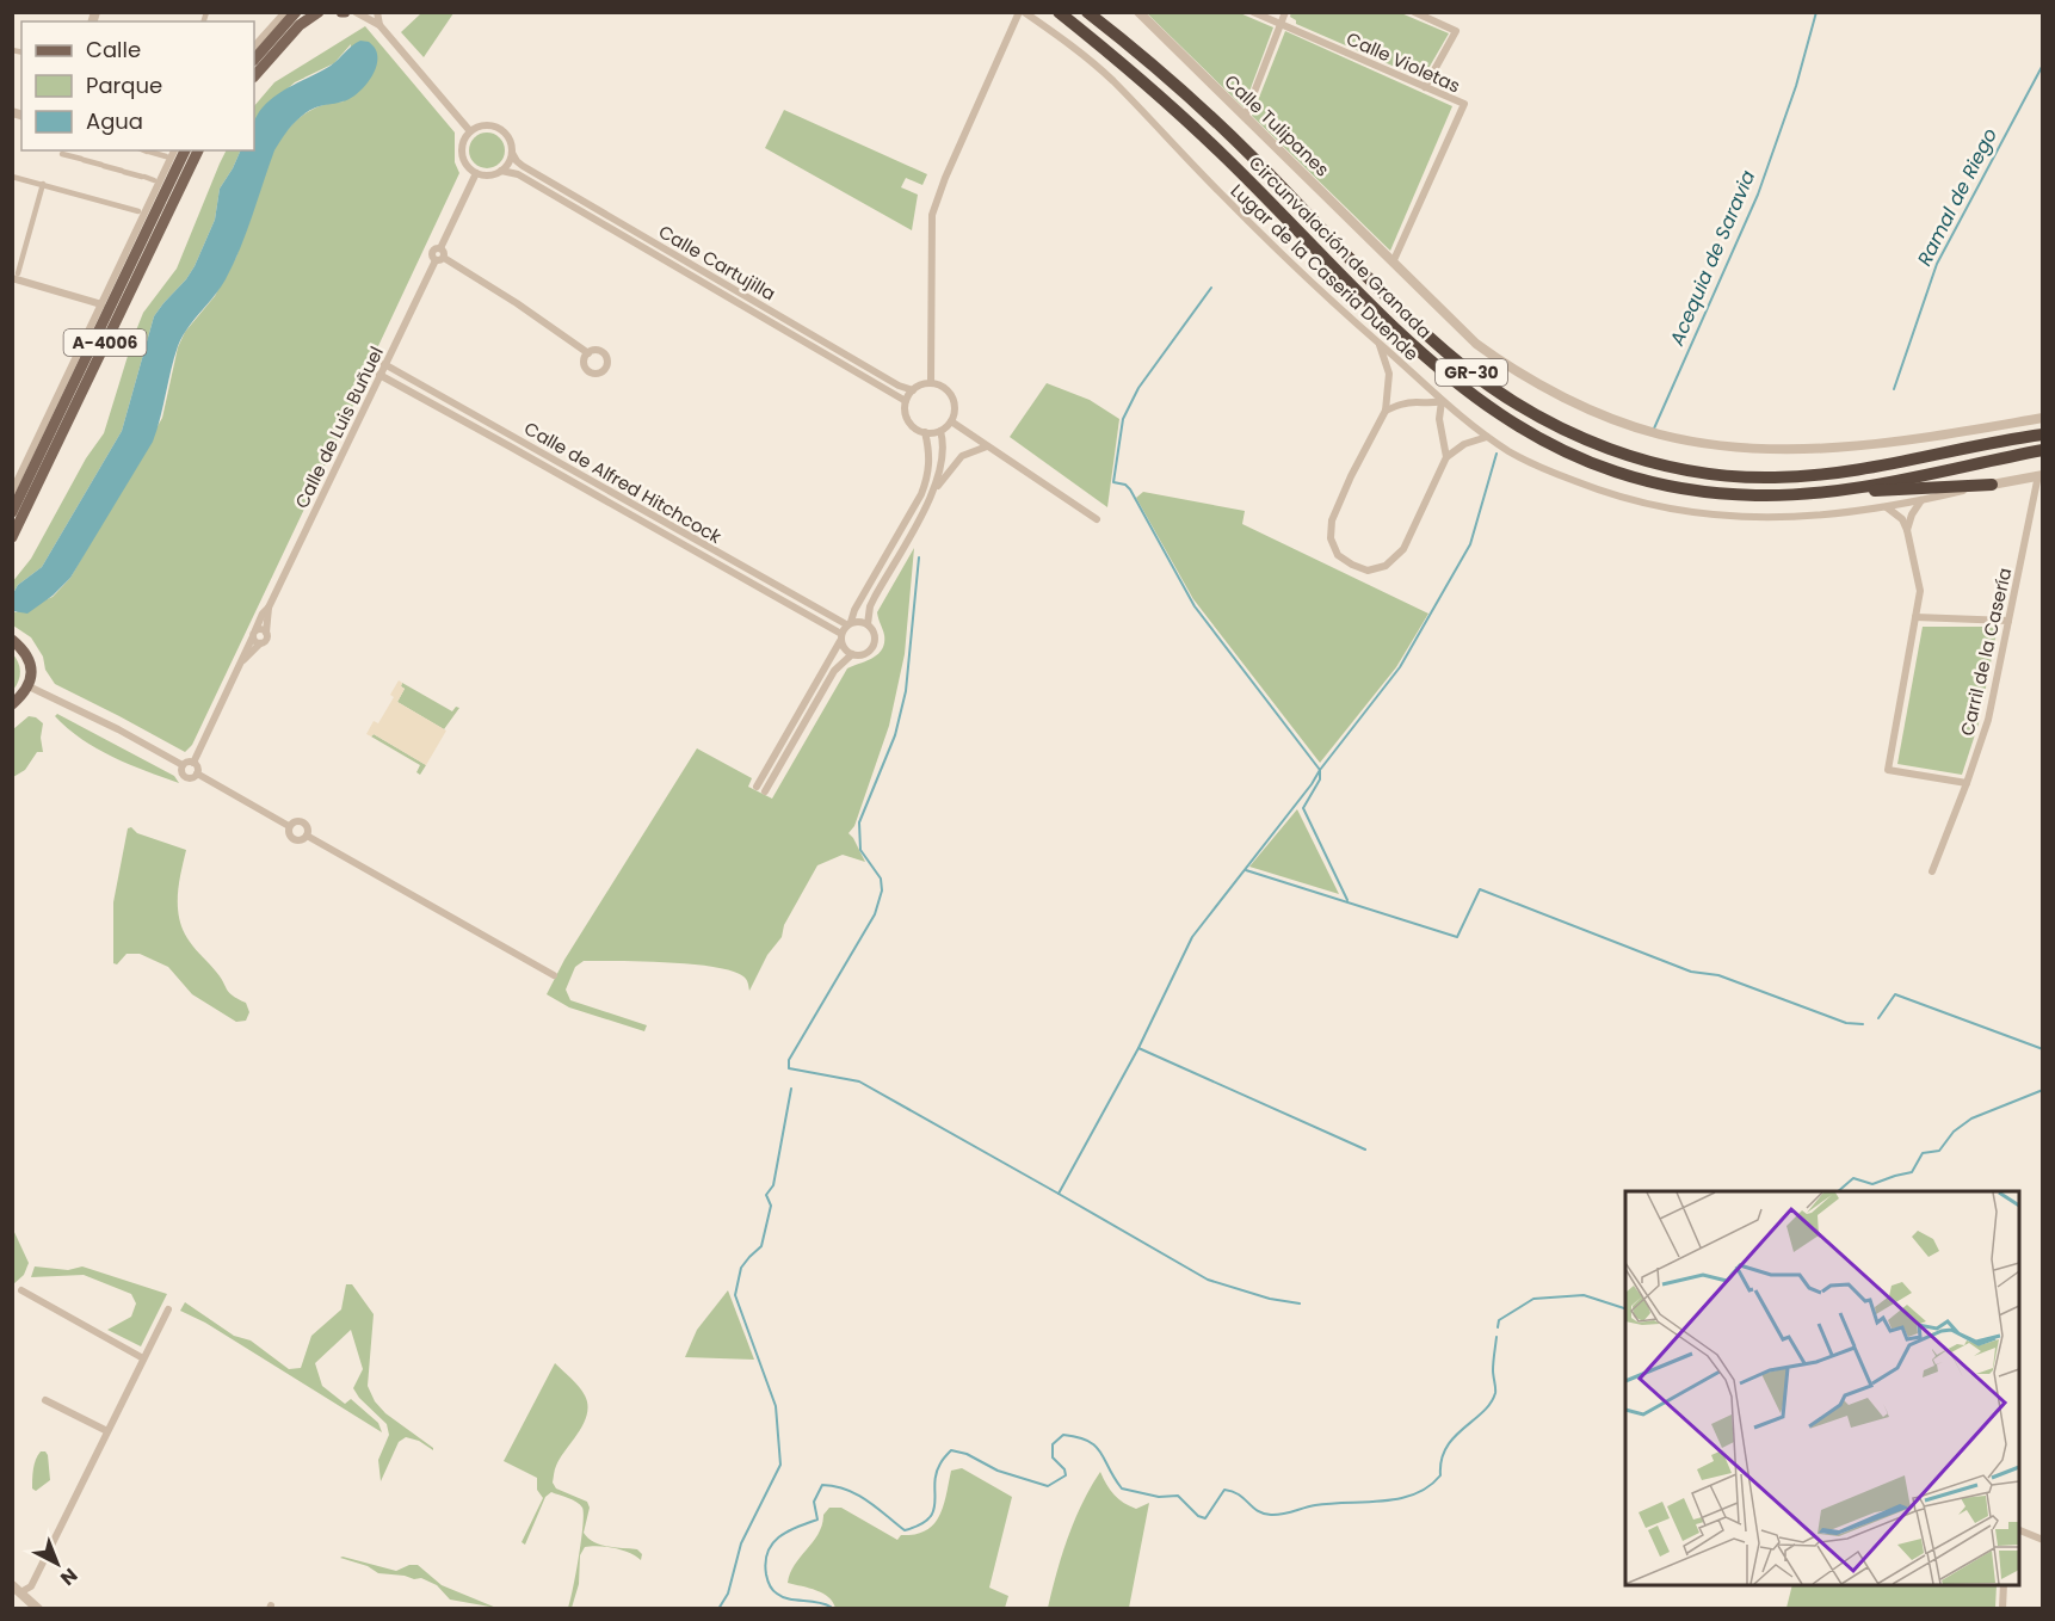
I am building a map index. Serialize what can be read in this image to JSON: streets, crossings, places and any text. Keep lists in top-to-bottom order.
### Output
{
  "streets": {
    "highway": ["Circunvalación de Granada", "GR-30"],
    "main road": ["A-4006"],
    "street": [
      "Calle Violetas",
      "Calle Tulipanes",
      "Calle Cartujilla",
      "Lugar de la Caseria Duende",
      "Calle de Luis Buñuel",
      "Calle de Alfred Hitchcock",
      "Carril de la Casería"
    ]
  },
  "crossings": [
    ["Calle Violetas", "Calle Tulipanes"],
    ["Calle Cartujilla", "Calle de Luis Buñuel"],
    ["Calle de Luis Buñuel", "Calle de Alfred Hitchcock"]
  ],
  "water": ["Ramal de Riego", "Acequia de Saravia"],
  "legend": ["Calle", "Parque", "Agua"],
  "north": "bottom right"
}
